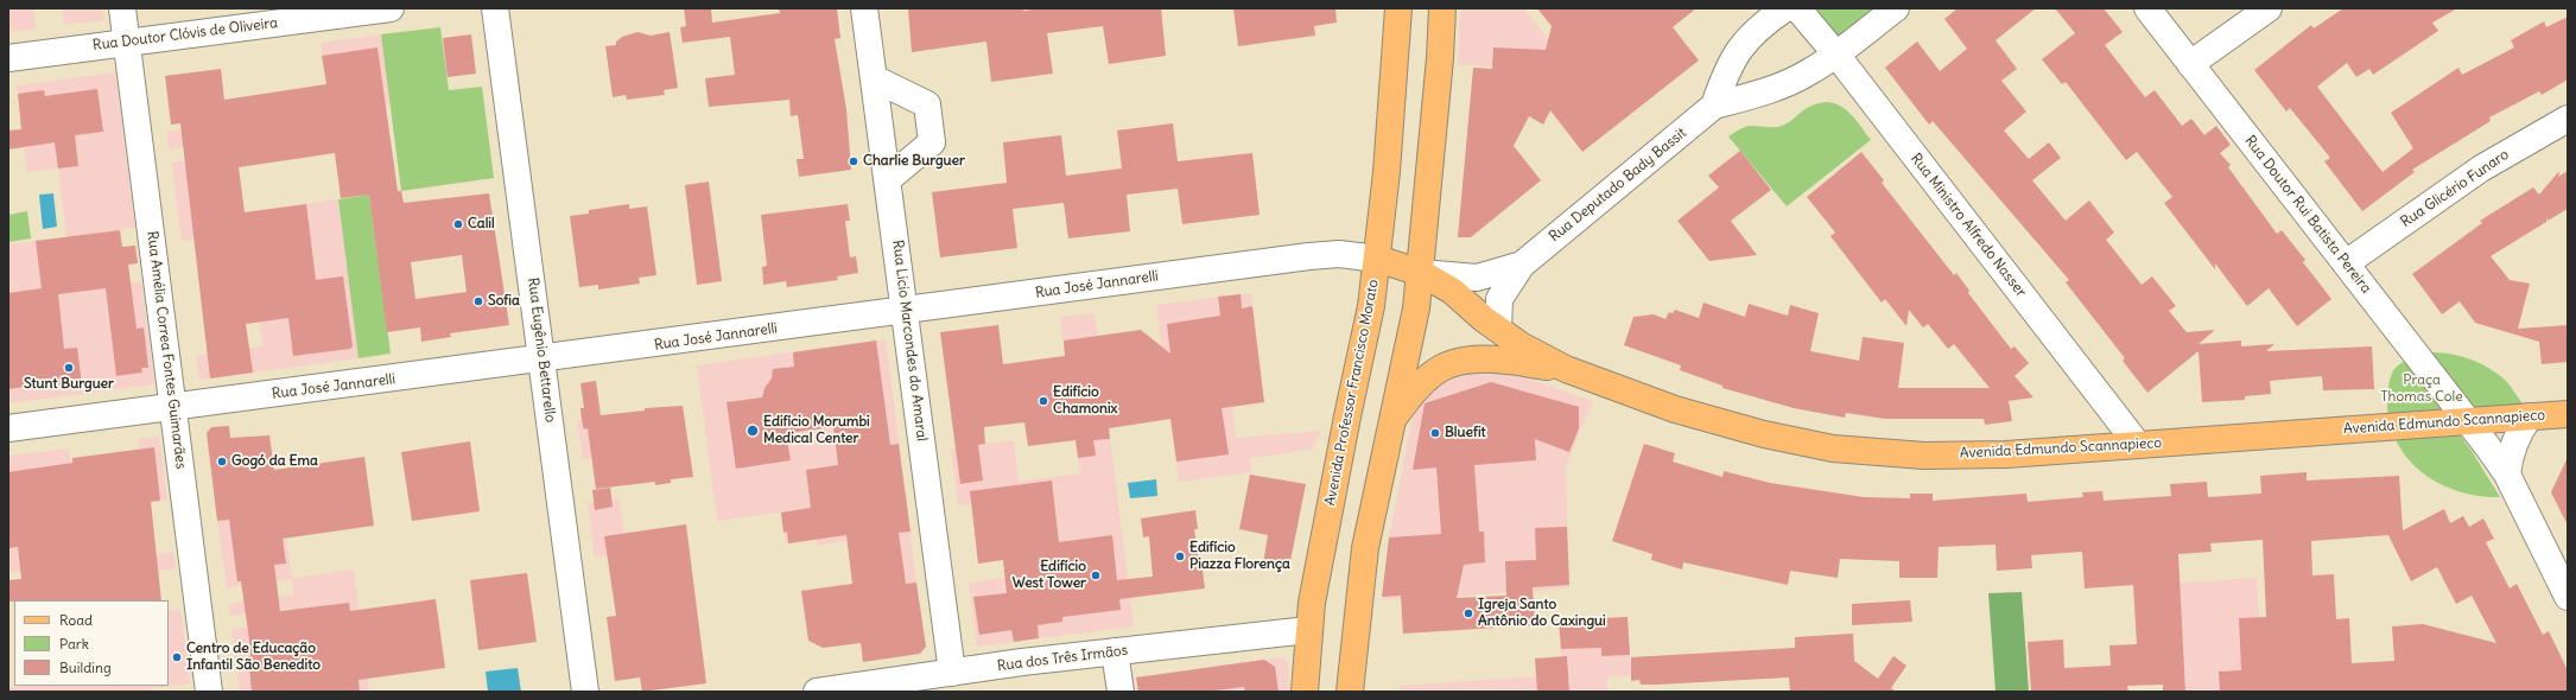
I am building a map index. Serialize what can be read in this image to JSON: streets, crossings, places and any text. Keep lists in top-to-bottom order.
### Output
{
  "streets": {
    "main road": ["Rua José Jannarelli", "Avenida Professor Francisco Morato", "Avenida Edmundo Scannapieco"],
    "street": [
      "Rua Doutor Clóvis de Oliveira",
      "Rua Deputado Bady Bassit",
      "Rua Glicério Funaro",
      "Rua Doutor Rui Batista Pereira",
      "Rua Ministro Alfredo Nasser",
      "Rua Licio Marcondes do Amaral",
      "Rua Amélia Correa Fontes Guimarães",
      "Rua Eugênio Bettarello",
      "Rua dos Três Irmãos"
    ]
  },
  "crossings": [
    ["Rua Doutor Clóvis de Oliveira", "Rua Amélia Correa Fontes Guimarães"],
    ["Rua Deputado Bady Bassit", "Rua Ministro Alfredo Nasser"],
    ["Rua Deputado Bady Bassit", "Rua José Jannarelli"],
    ["Rua Deputado Bady Bassit", "Avenida Edmundo Scannapieco"],
    ["Rua Glicério Funaro", "Rua Doutor Rui Batista Pereira"],
    ["Rua Doutor Rui Batista Pereira", "Avenida Edmundo Scannapieco"],
    ["Rua Ministro Alfredo Nasser", "Avenida Edmundo Scannapieco"],
    ["Rua José Jannarelli", "Rua Licio Marcondes do Amaral"],
    ["Rua José Jannarelli", "Rua Amélia Correa Fontes Guimarães"],
    ["Rua José Jannarelli", "Rua Eugênio Bettarello"],
    ["Rua José Jannarelli", "Avenida Professor Francisco Morato"],
    ["Rua José Jannarelli", "Avenida Edmundo Scannapieco"],
    ["Rua Licio Marcondes do Amaral", "Rua dos Três Irmãos"],
    ["Avenida Professor Francisco Morato", "Rua dos Três Irmãos"]
  ],
  "parks": ["Praça Thomas Cole"],
  "places": [
    "Charlie Burguer",
    "Calil",
    "Sofia",
    "Stunt Burguer",
    "Edifício Chamonix",
    "Edifício Morumbi Medical Center",
    "Bluefit",
    "Gogó da Ema",
    "Edifício Piazza Florença",
    "Edifício West Tower",
    "Igreja Santo Antônio do Caxingui",
    "Centro de Educação Infantil São Benedito"
  ],
  "legend": ["Road", "Park", "Building"]
}
